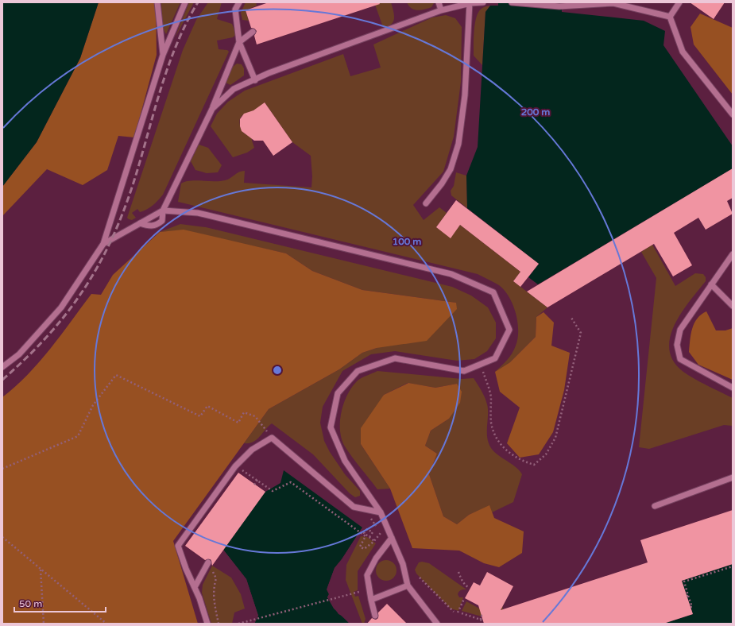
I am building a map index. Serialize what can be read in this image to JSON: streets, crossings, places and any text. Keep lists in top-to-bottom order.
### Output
{
  "scale_bar": "50 m",
  "rings": ["200 m", "100 m"]
}
